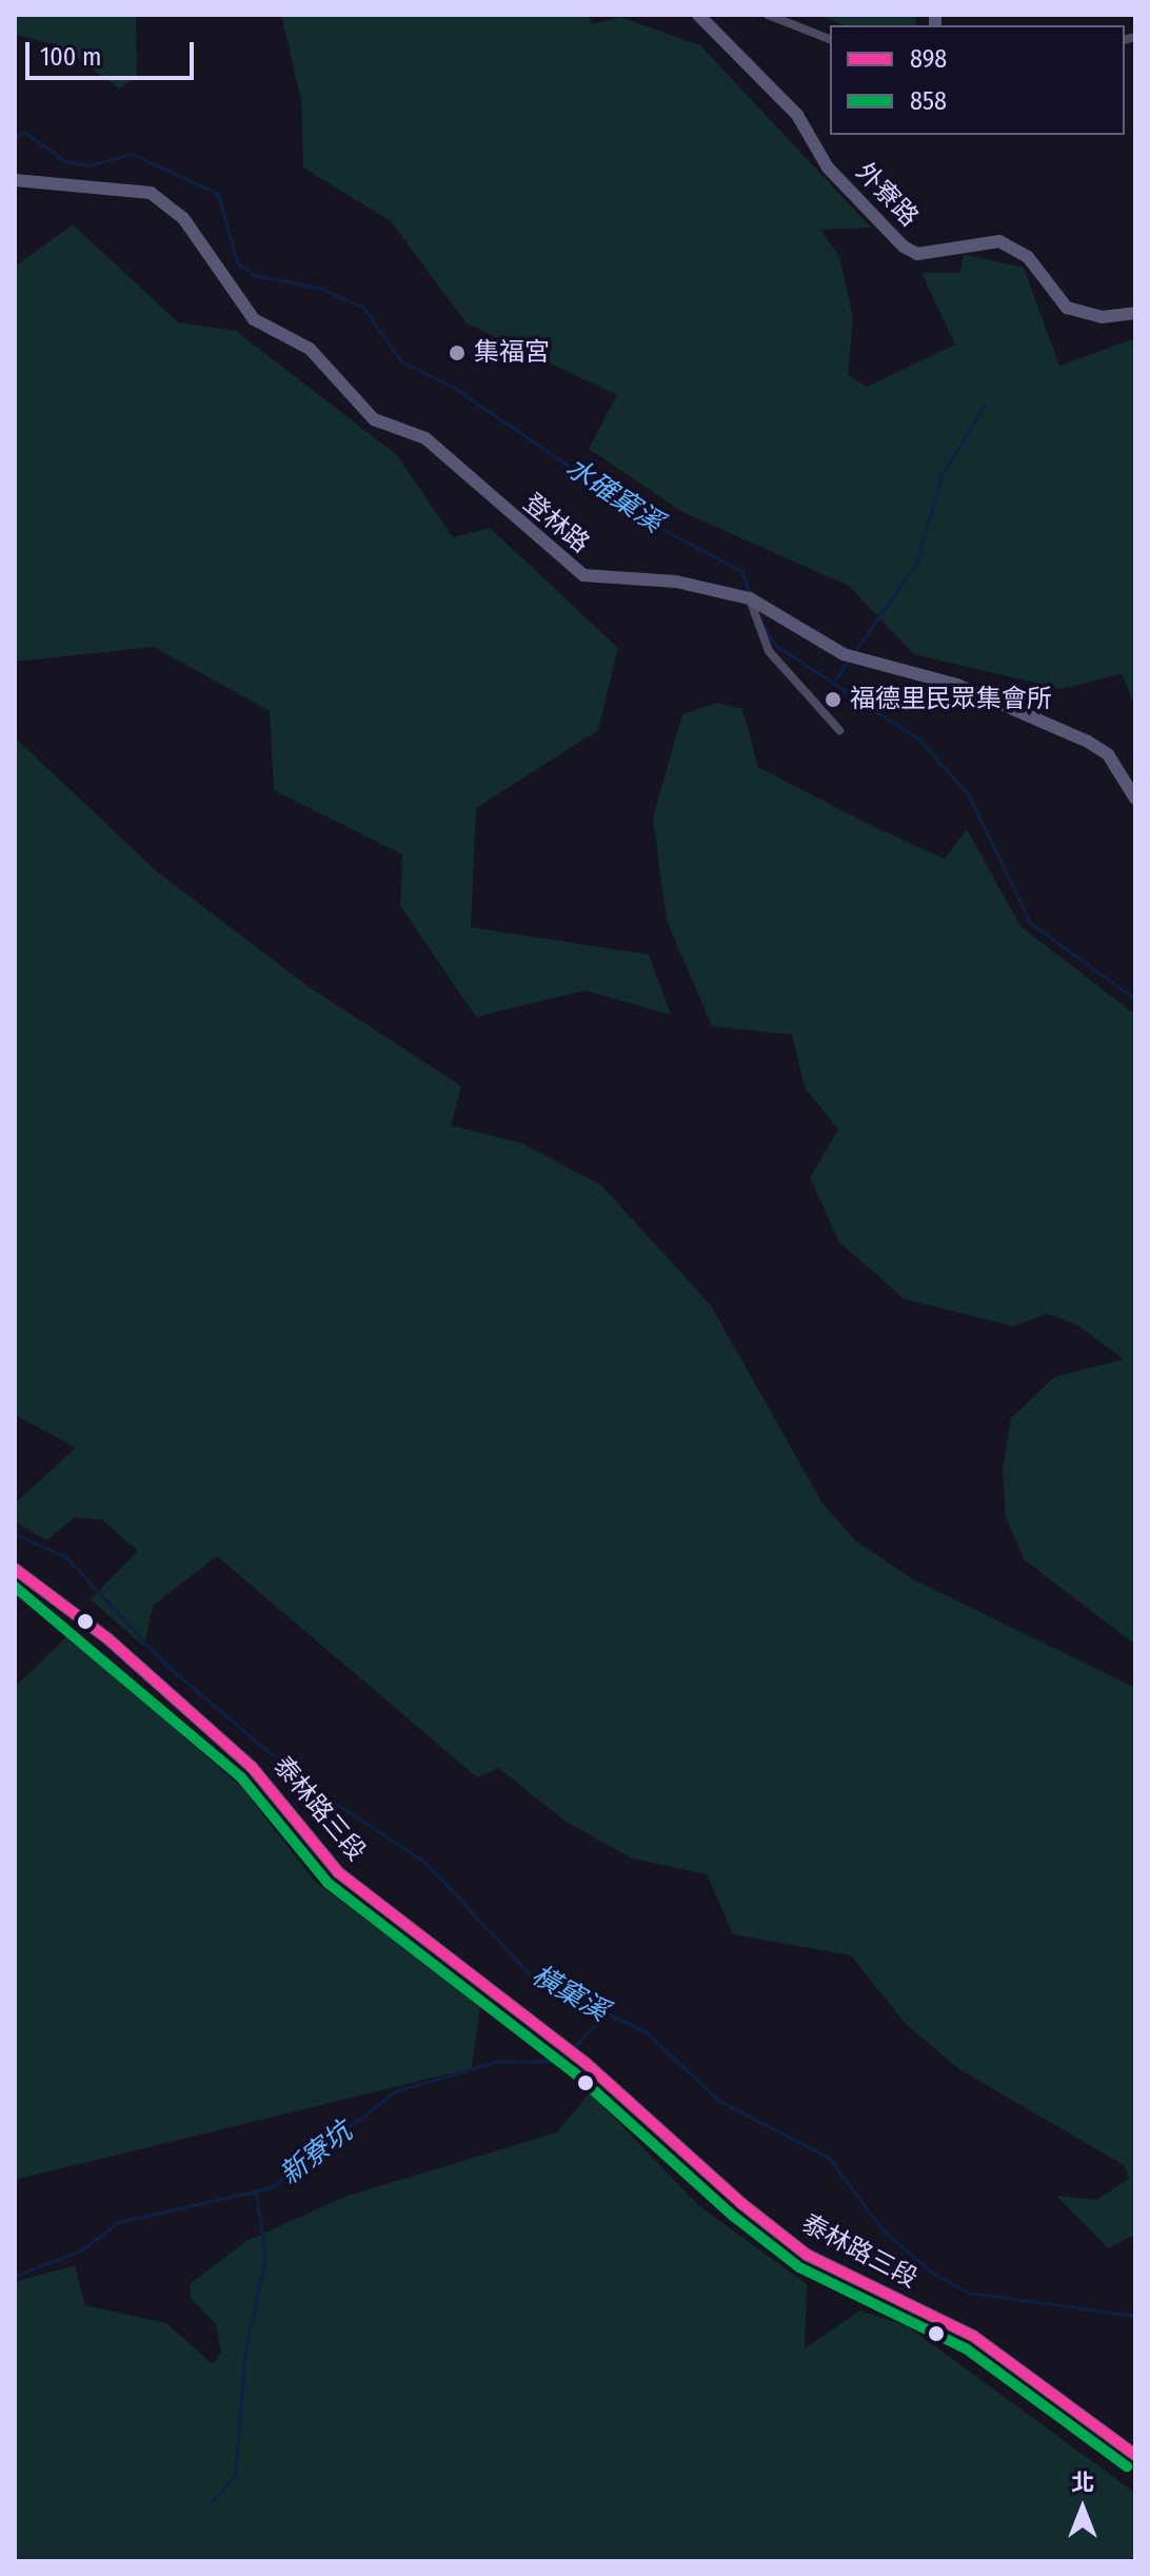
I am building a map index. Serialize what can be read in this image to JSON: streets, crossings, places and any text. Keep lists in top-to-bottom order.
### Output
{
  "streets": {
    "street": ["外寮路", "登林路", "泰林路三段"]
  },
  "water": ["水確窠溪", "橫窠溪", "新寮坑"],
  "places": ["集福宮", "福德里民眾集會所"],
  "lines": ["transit line 898", "transit line 858"],
  "legend": ["898", "858"],
  "scale_bar": "100 m",
  "north": "top"
}
